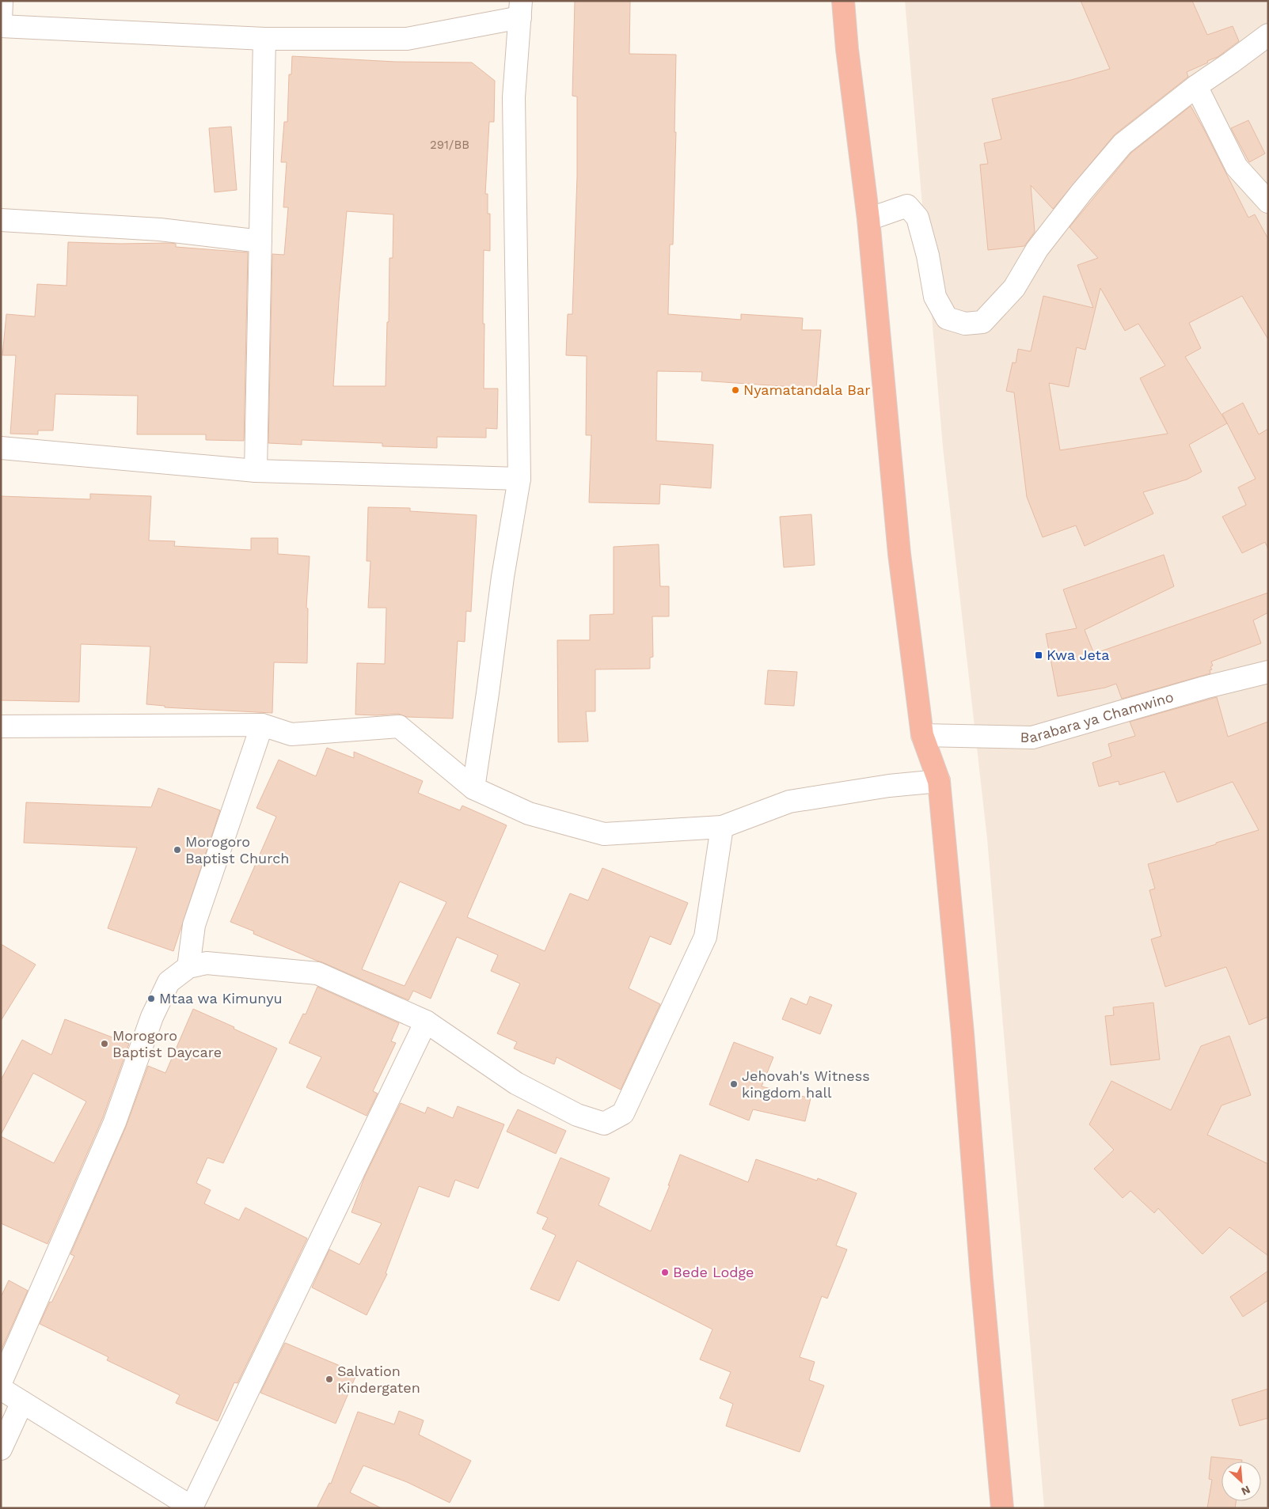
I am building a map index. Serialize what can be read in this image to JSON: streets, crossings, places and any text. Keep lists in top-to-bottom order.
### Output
{
  "streets": {
    "street": ["Barabara ya Chamwino"]
  },
  "places": {
    "other": [
      "Nyamatandala Bar",
      "Morogoro Baptist Church",
      "Mtaa wa Kimunyu",
      "Morogoro Baptist Daycare",
      "Jehovah's Witness kingdom hall",
      "Bede Lodge",
      "Salvation Kindergaten"
    ],
    "transit": ["Kwa Jeta"]
  },
  "house_numbers": ["291/BB"],
  "north": "bottom right"
}
